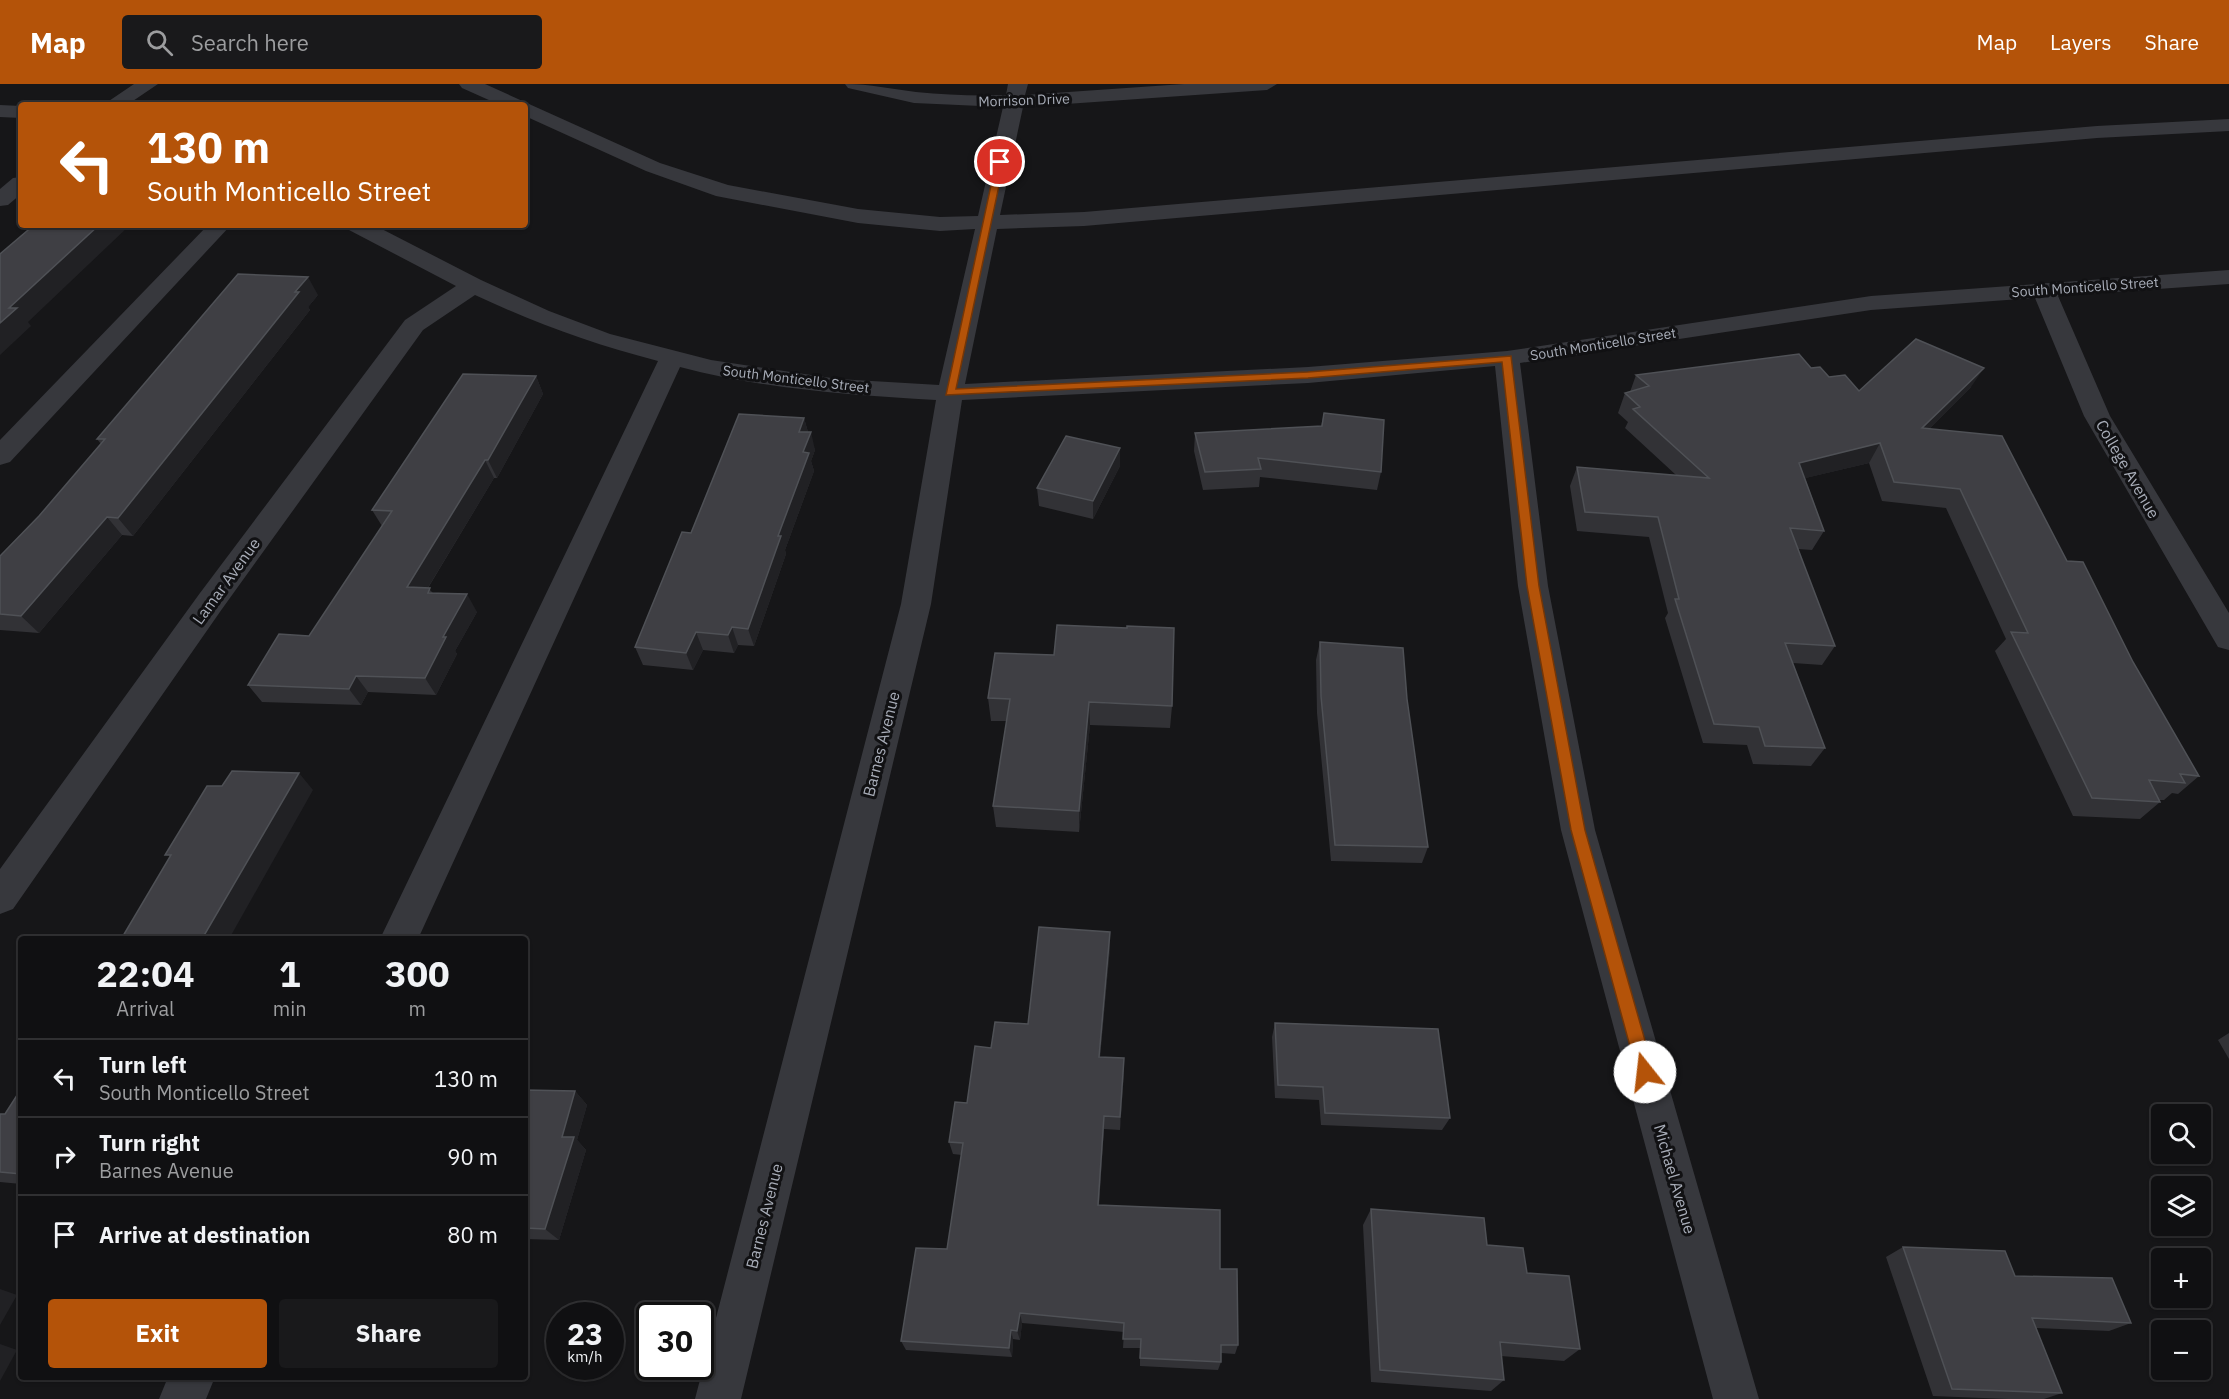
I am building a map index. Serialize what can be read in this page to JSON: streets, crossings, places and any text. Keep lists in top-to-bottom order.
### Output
{
  "streets": {
    "street": [
      "Morrison Drive",
      "South Monticello Street",
      "College Avenue",
      "Lamar Avenue",
      "Barnes Avenue",
      "Michael Avenue"
    ]
  },
  "crossings": [
    ["Morrison Drive", "Barnes Avenue"],
    ["South Monticello Street", "College Avenue"],
    ["South Monticello Street", "Lamar Avenue"],
    ["South Monticello Street", "Barnes Avenue"],
    ["South Monticello Street", "Michael Avenue"]
  ],
  "page": {
    "header": "Map",
    "search": "Search here",
    "nav": ["Map", "Layers", "Share"],
    "turn": ["130 m", "South Monticello Street"],
    "eta": [
      "22:04",
      "Arrival",
      "1",
      "min",
      "300",
      "m"
    ],
    "list": [
      {
        "name": "Turn left",
        "note": "South Monticello Street",
        "value": "130 m"
      },
      {
        "name": "Turn right",
        "note": "Barnes Avenue",
        "value": "90 m"
      },
      {
        "name": "Arrive at destination",
        "value": "80 m"
      }
    ],
    "map_buttons": ["+", "−"],
    "buttons": ["Exit", "Share"],
    "speed": "23 km/h",
    "limit": "30"
  }
}
